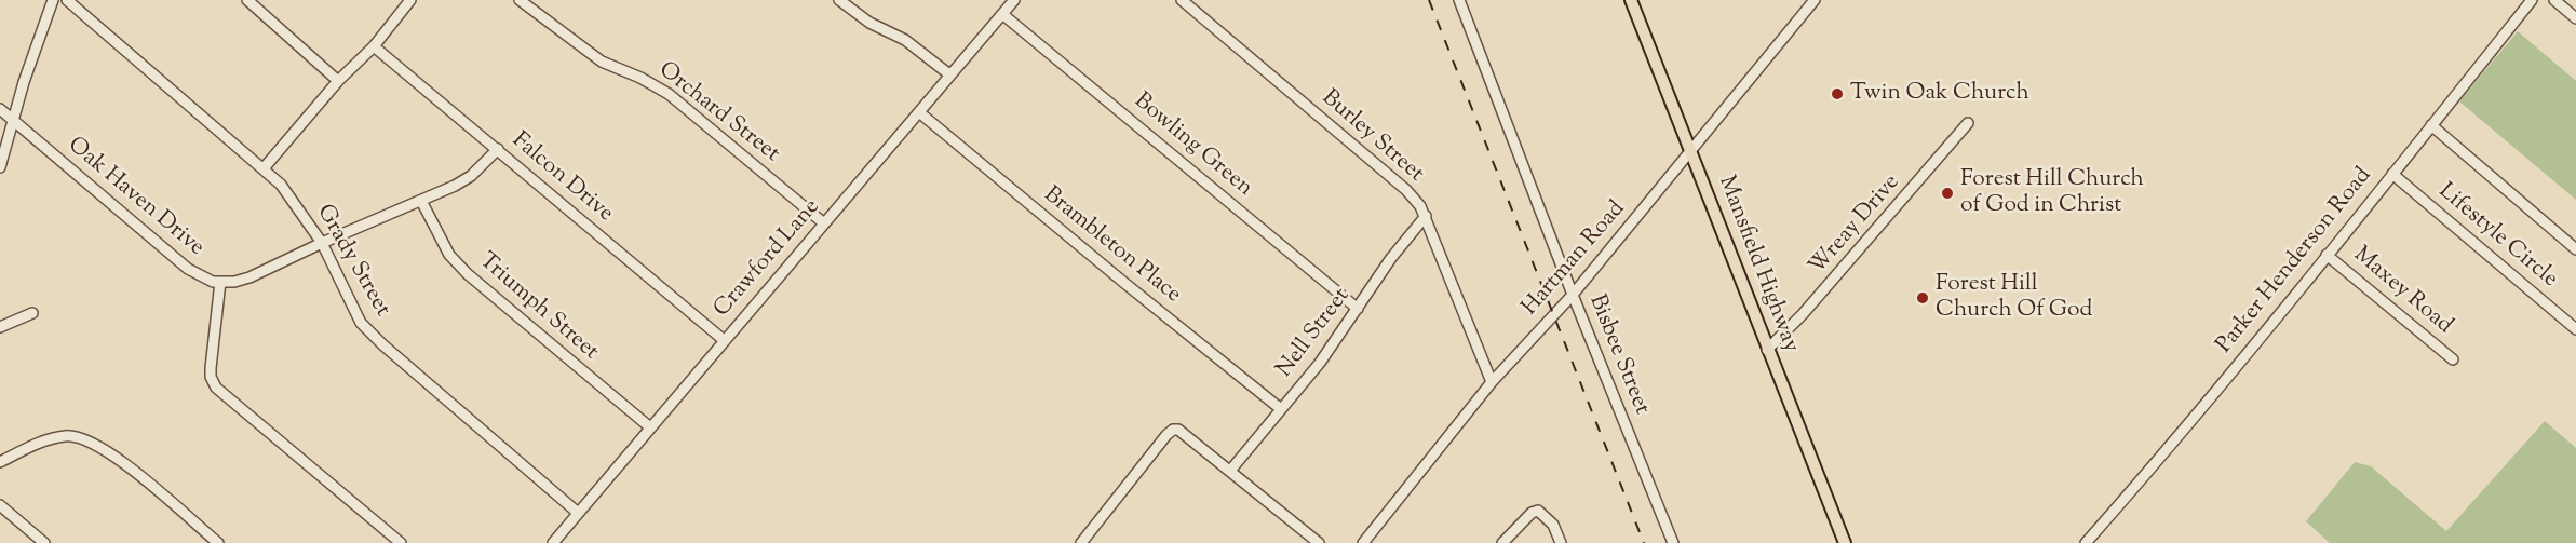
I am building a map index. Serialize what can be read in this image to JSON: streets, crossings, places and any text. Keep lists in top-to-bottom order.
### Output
{
  "streets": {
    "main road": ["Mansfield Highway"],
    "street": [
      "Orchard Street",
      "Burley Street",
      "Bowling Green",
      "Falcon Drive",
      "Oak Haven Drive",
      "Wreay Drive",
      "Lifestyle Circle",
      "Brambleton Place",
      "Crawford Lane",
      "Hartman Road",
      "Grady Street",
      "Parker Henderson Road",
      "Maxey Road",
      "Triumph Street",
      "Nell Street",
      "Bisbee Street"
    ]
  },
  "crossings": [
    ["Orchard Street", "Crawford Lane"],
    ["Burley Street", "Hartman Road"],
    ["Burley Street", "Nell Street"],
    ["Bowling Green", "Crawford Lane"],
    ["Bowling Green", "Nell Street"],
    ["Falcon Drive", "Crawford Lane"],
    ["Wreay Drive", "Mansfield Highway"],
    ["Lifestyle Circle", "Parker Henderson Road"],
    ["Brambleton Place", "Crawford Lane"],
    ["Brambleton Place", "Nell Street"],
    ["Crawford Lane", "Grady Street"],
    ["Crawford Lane", "Triumph Street"],
    ["Hartman Road", "Mansfield Highway"],
    ["Hartman Road", "Bisbee Street"],
    ["Parker Henderson Road", "Maxey Road"]
  ],
  "places": ["Twin Oak Church", "Forest Hill Church of God in Christ", "Forest Hill Church Of God"]
}
